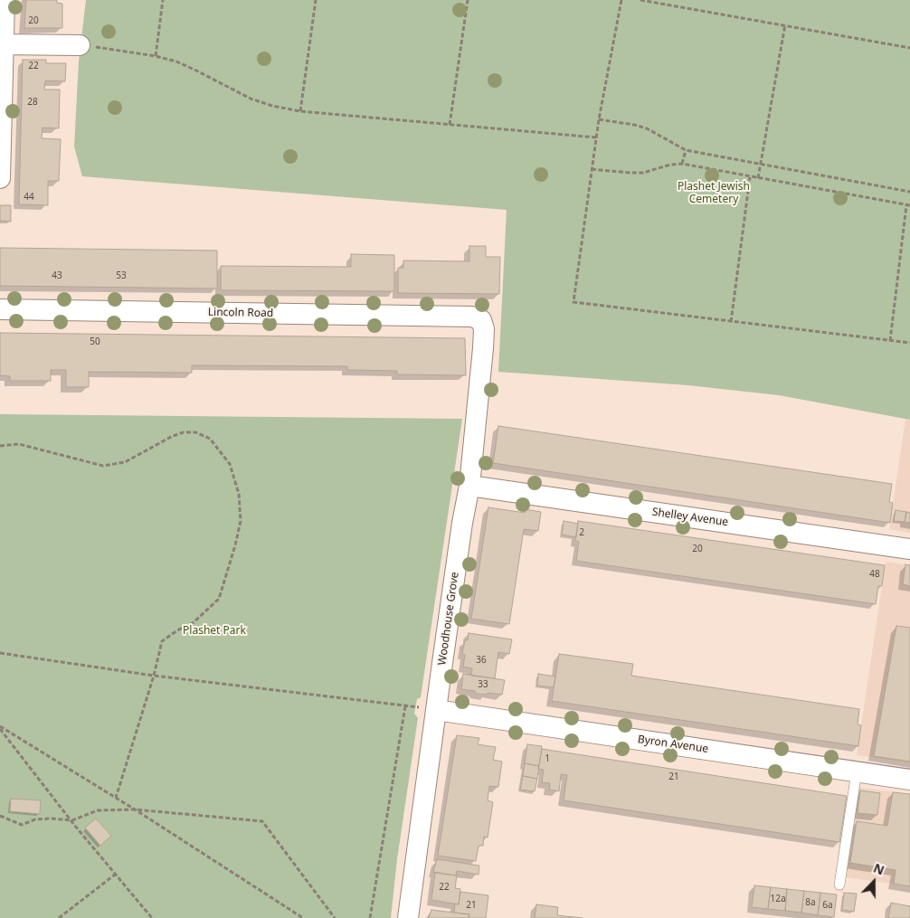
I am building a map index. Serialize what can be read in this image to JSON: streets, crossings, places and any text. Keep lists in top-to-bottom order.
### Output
{
  "streets": {
    "street": [
      "Lincoln Road",
      "Shelley Avenue",
      "Woodhouse Grove",
      "Byron Avenue"
    ]
  },
  "crossings": [
    ["Lincoln Road", "Woodhouse Grove"],
    ["Shelley Avenue", "Woodhouse Grove"],
    ["Woodhouse Grove", "Byron Avenue"]
  ],
  "parks": ["Plashet Jewish Cemetery", "Plashet Park"],
  "house_numbers": [
    "20",
    "22",
    "28",
    "44",
    "43",
    "53",
    "50",
    "2",
    "20",
    "48",
    "36",
    "33",
    "1",
    "21",
    "22",
    "12a",
    "8a",
    "21",
    "6a"
  ],
  "north": "top"
}
